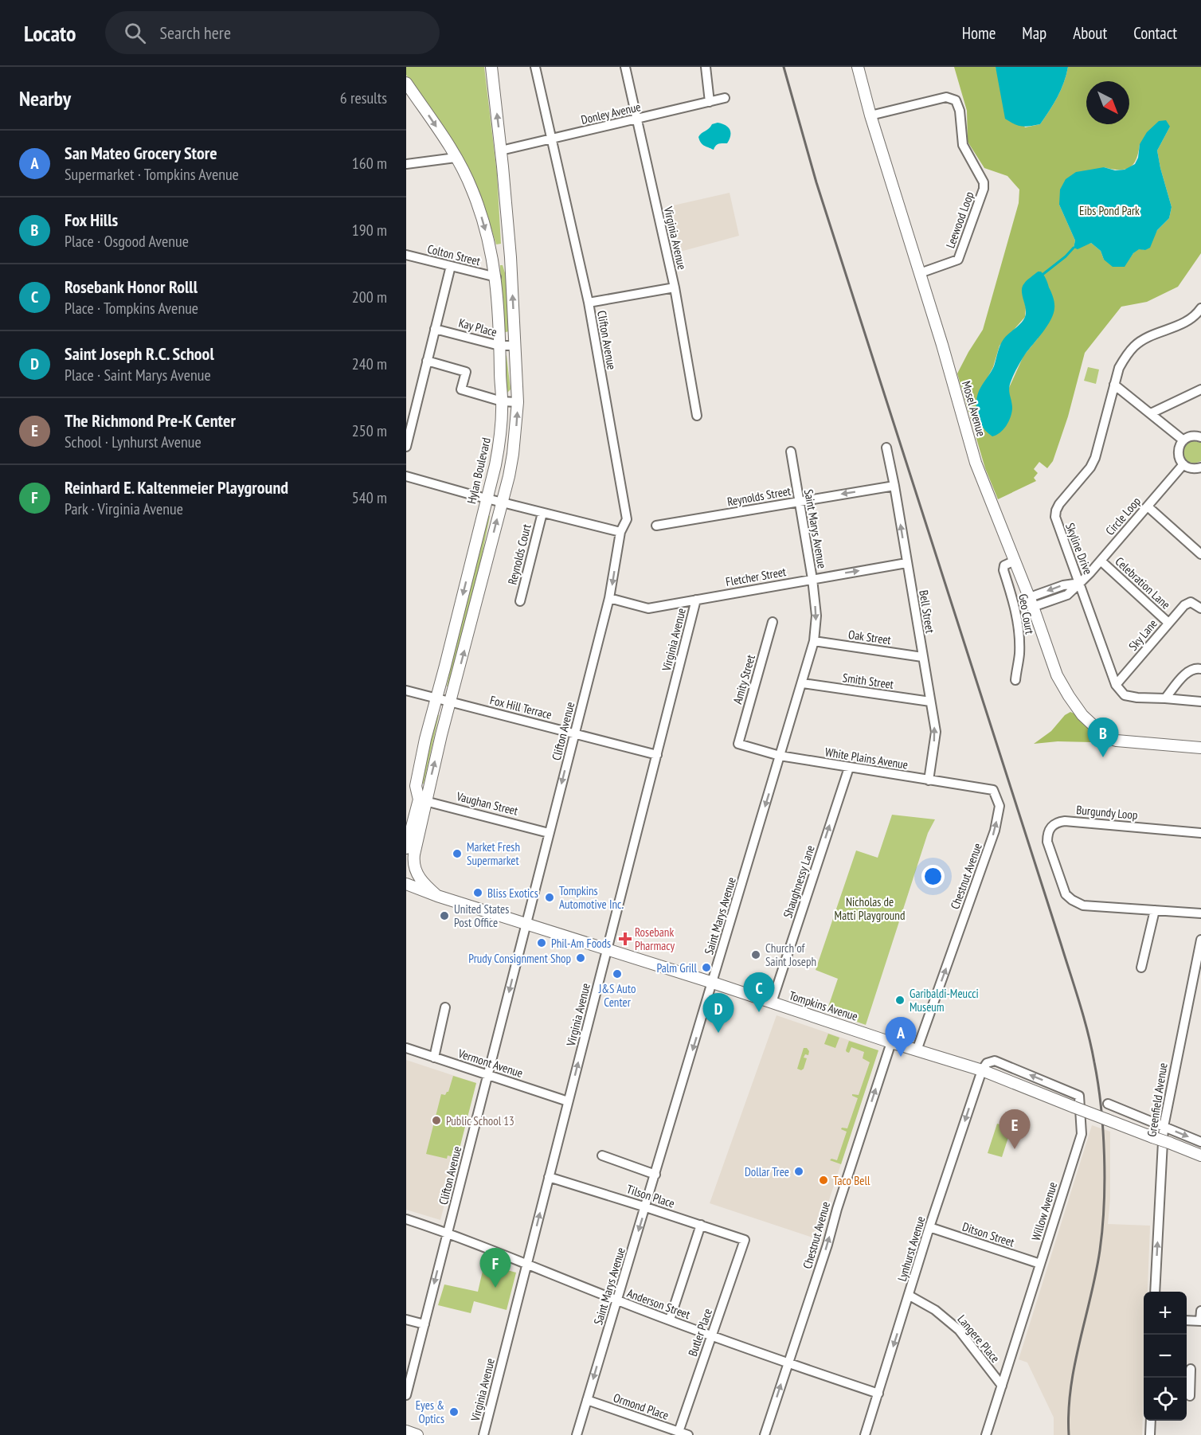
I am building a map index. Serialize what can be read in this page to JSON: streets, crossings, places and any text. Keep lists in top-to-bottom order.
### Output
{
  "streets": {
    "main road": ["Mosel Avenue", "Hylan Boulevard", "Tompkins Avenue"],
    "street": [
      "Donley Avenue",
      "Leewood Loop",
      "Virginia Avenue",
      "Colton Street",
      "Kay Place",
      "Clifton Avenue",
      "Reynolds Street",
      "Circle Loop",
      "Saint Marys Avenue",
      "Skyline Drive",
      "Reynolds Court",
      "Fletcher Street",
      "Celebration Lane",
      "Bell Street",
      "Geo Court",
      "Sky Lane",
      "Oak Street",
      "Amity Street",
      "Smith Street",
      "Fox Hill Terrace",
      "White Plains Avenue",
      "Vaughan Street",
      "Burgundy Loop",
      "Chestnut Avenue",
      "Shaughnessy Lane",
      "Vermont Avenue",
      "Greenfield Avenue",
      "Tilson Place",
      "Willow Avenue",
      "Ditson Street",
      "Lynhurst Avenue",
      "Anderson Street",
      "Butler Place",
      "Langere Place",
      "Ormond Place"
    ]
  },
  "crossings": [
    ["Donley Avenue", "Virginia Avenue"],
    ["Donley Avenue", "Clifton Avenue"],
    ["Donley Avenue", "Hylan Boulevard"],
    ["Leewood Loop", "Mosel Avenue"],
    ["Virginia Avenue", "Fletcher Street"],
    ["Virginia Avenue", "Fox Hill Terrace"],
    ["Virginia Avenue", "Tompkins Avenue"],
    ["Virginia Avenue", "Vermont Avenue"],
    ["Virginia Avenue", "Tilson Place"],
    ["Virginia Avenue", "Anderson Street"],
    ["Colton Street", "Hylan Boulevard"],
    ["Kay Place", "Hylan Boulevard"],
    ["Clifton Avenue", "Fletcher Street"],
    ["Clifton Avenue", "Fox Hill Terrace"],
    ["Clifton Avenue", "Vaughan Street"],
    ["Clifton Avenue", "Tompkins Avenue"],
    ["Clifton Avenue", "Vermont Avenue"],
    ["Clifton Avenue", "Anderson Street"],
    ["Mosel Avenue", "Circle Loop"],
    ["Mosel Avenue", "Geo Court"],
    ["Hylan Boulevard", "Fox Hill Terrace"],
    ["Hylan Boulevard", "Vaughan Street"],
    ["Reynolds Street", "Saint Marys Avenue"],
    ["Reynolds Street", "Bell Street"],
    ["Circle Loop", "Skyline Drive"],
    ["Circle Loop", "Celebration Lane"],
    ["Saint Marys Avenue", "Fletcher Street"],
    ["Saint Marys Avenue", "Oak Street"],
    ["Saint Marys Avenue", "Smith Street"],
    ["Saint Marys Avenue", "White Plains Avenue"],
    ["Saint Marys Avenue", "Tompkins Avenue"],
    ["Saint Marys Avenue", "Tilson Place"],
    ["Saint Marys Avenue", "Anderson Street"],
    ["Saint Marys Avenue", "Ormond Place"],
    ["Skyline Drive", "Sky Lane"],
    ["Fletcher Street", "Bell Street"],
    ["Celebration Lane", "Sky Lane"],
    ["Bell Street", "Oak Street"],
    ["Bell Street", "Smith Street"],
    ["Bell Street", "White Plains Avenue"],
    ["Amity Street", "White Plains Avenue"],
    ["White Plains Avenue", "Chestnut Avenue"],
    ["White Plains Avenue", "Shaughnessy Lane"],
    ["Chestnut Avenue", "Tompkins Avenue"],
    ["Chestnut Avenue", "Anderson Street"],
    ["Shaughnessy Lane", "Tompkins Avenue"],
    ["Tompkins Avenue", "Willow Avenue"],
    ["Tompkins Avenue", "Lynhurst Avenue"],
    ["Tilson Place", "Butler Place"],
    ["Willow Avenue", "Ditson Street"],
    ["Willow Avenue", "Lynhurst Avenue"],
    ["Willow Avenue", "Langere Place"],
    ["Ditson Street", "Lynhurst Avenue"],
    ["Lynhurst Avenue", "Anderson Street"],
    ["Lynhurst Avenue", "Langere Place"],
    ["Anderson Street", "Butler Place"],
    ["Butler Place", "Ormond Place"]
  ],
  "one_way": [
    "Reynolds Street",
    "Saint Marys Avenue",
    "Bell Street",
    "Chestnut Avenue",
    "Shaughnessy Lane",
    "Greenfield Avenue",
    "Lynhurst Avenue"
  ],
  "parks": ["Eibs Pond Park", "Nicholas de Matti Playground"],
  "places": {
    "other": [
      "Market Fresh Supermarket",
      "Bliss Exotics",
      "Tompkins Automotive Inc.",
      "United States Post Office",
      "Phil-Am Foods",
      "Church of Saint Joseph",
      "Prudy Consignment Shop",
      "Palm Grill",
      "J&S Auto Center",
      "Garibaldi-Meucci Museum",
      "Public School 13",
      "Dollar Tree",
      "Taco Bell",
      "Eyes & Optics"
    ],
    "health": ["Rosebank Pharmacy"]
  },
  "north": "bottom right",
  "page": {
    "header": "Locato",
    "search": "Search here",
    "nav": [
      "Home",
      "Map",
      "About",
      "Contact"
    ],
    "heading": ["Nearby", "6 results"],
    "list": [
      {
        "mark": "A",
        "name": "San Mateo Grocery Store",
        "note": "Supermarket · Tompkins Avenue",
        "value": "160 m"
      },
      {
        "mark": "B",
        "name": "Fox Hills",
        "note": "Place · Osgood Avenue",
        "value": "190 m"
      },
      {
        "mark": "C",
        "name": "Rosebank Honor Rolll",
        "note": "Place · Tompkins Avenue",
        "value": "200 m"
      },
      {
        "mark": "D",
        "name": "Saint Joseph R.C. School",
        "note": "Place · Saint Marys Avenue",
        "value": "240 m"
      },
      {
        "mark": "E",
        "name": "The Richmond Pre-K Center",
        "note": "School · Lynhurst Avenue",
        "value": "250 m"
      },
      {
        "mark": "F",
        "name": "Reinhard E. Kaltenmeier Playground",
        "note": "Park · Virginia Avenue",
        "value": "540 m"
      }
    ],
    "pins": [
      "B",
      "C",
      "D",
      "A",
      "E",
      "F"
    ],
    "map_buttons": ["+", "−"]
  }
}
